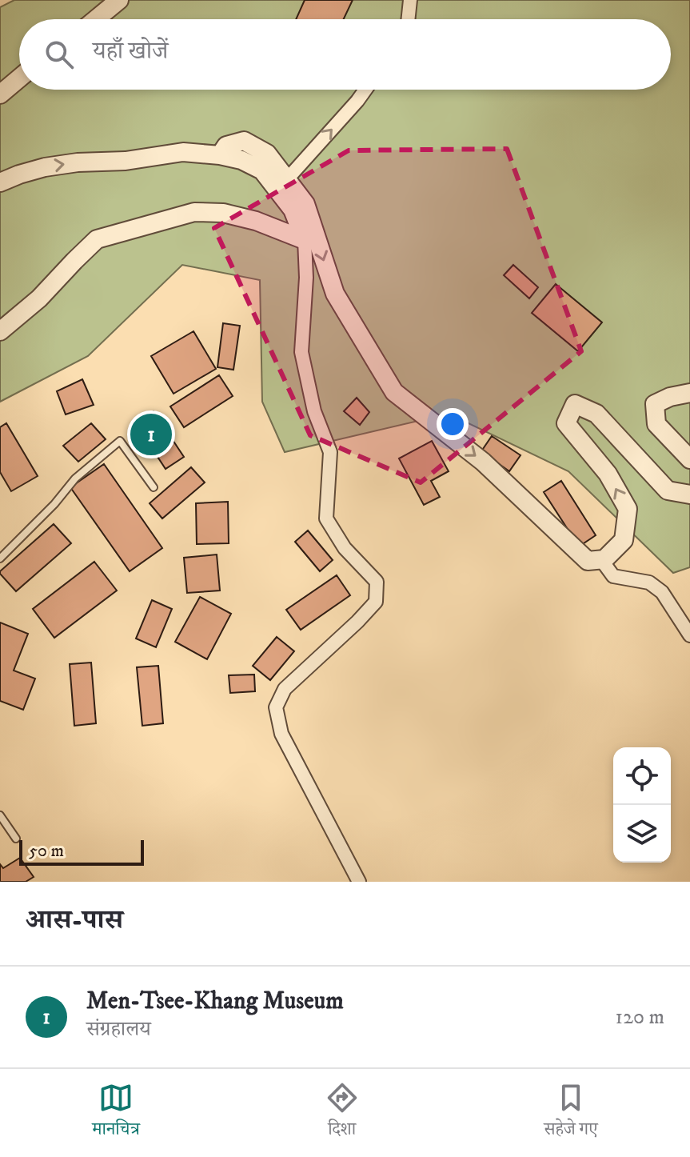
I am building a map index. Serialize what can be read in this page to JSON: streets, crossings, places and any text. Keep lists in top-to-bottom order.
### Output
{
  "scale_bar": "50 m",
  "page": {
    "search": "यहाँ खोजें",
    "pins": "1",
    "scale": "50 m",
    "heading": "आस-पास",
    "list": [
      {
        "mark": "1",
        "name": "Men-Tsee-Khang Museum",
        "note": "संग्रहालय",
        "value": "120 m"
      }
    ],
    "nav": ["मानचित्र", "दिशा", "सहेजे गए"]
  }
}
